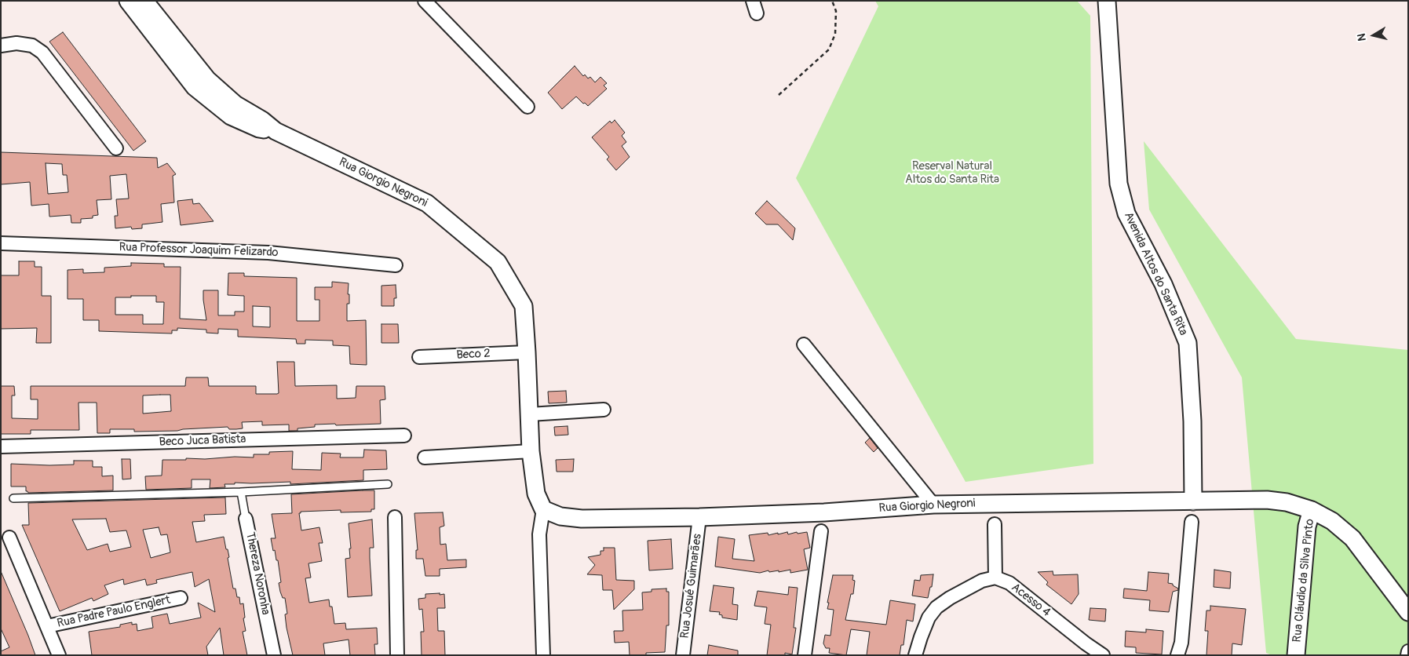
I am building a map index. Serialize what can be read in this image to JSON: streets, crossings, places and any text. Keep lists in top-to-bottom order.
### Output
{
  "streets": {
    "street": [
      "Rua Giorgio Negroni",
      "Rua Professor Joaquim Felizardo",
      "Avenida Altos do Santa Rita",
      "Beco 2",
      "Beco Juca Batista",
      "Thereza Noronha",
      "Rua Cláudio da Silva Pinto",
      "Rua Josué Guimarães",
      "Acesso 4",
      "Rua Padre Paulo Englert"
    ]
  },
  "crossings": [
    ["Rua Giorgio Negroni", "Avenida Altos do Santa Rita"],
    ["Rua Giorgio Negroni", "Beco 2"],
    ["Rua Giorgio Negroni", "Rua Cláudio da Silva Pinto"],
    ["Rua Giorgio Negroni", "Rua Josué Guimarães"]
  ],
  "parks": ["Reserval Natural Altos do Santa Rita"],
  "north": "left"
}
